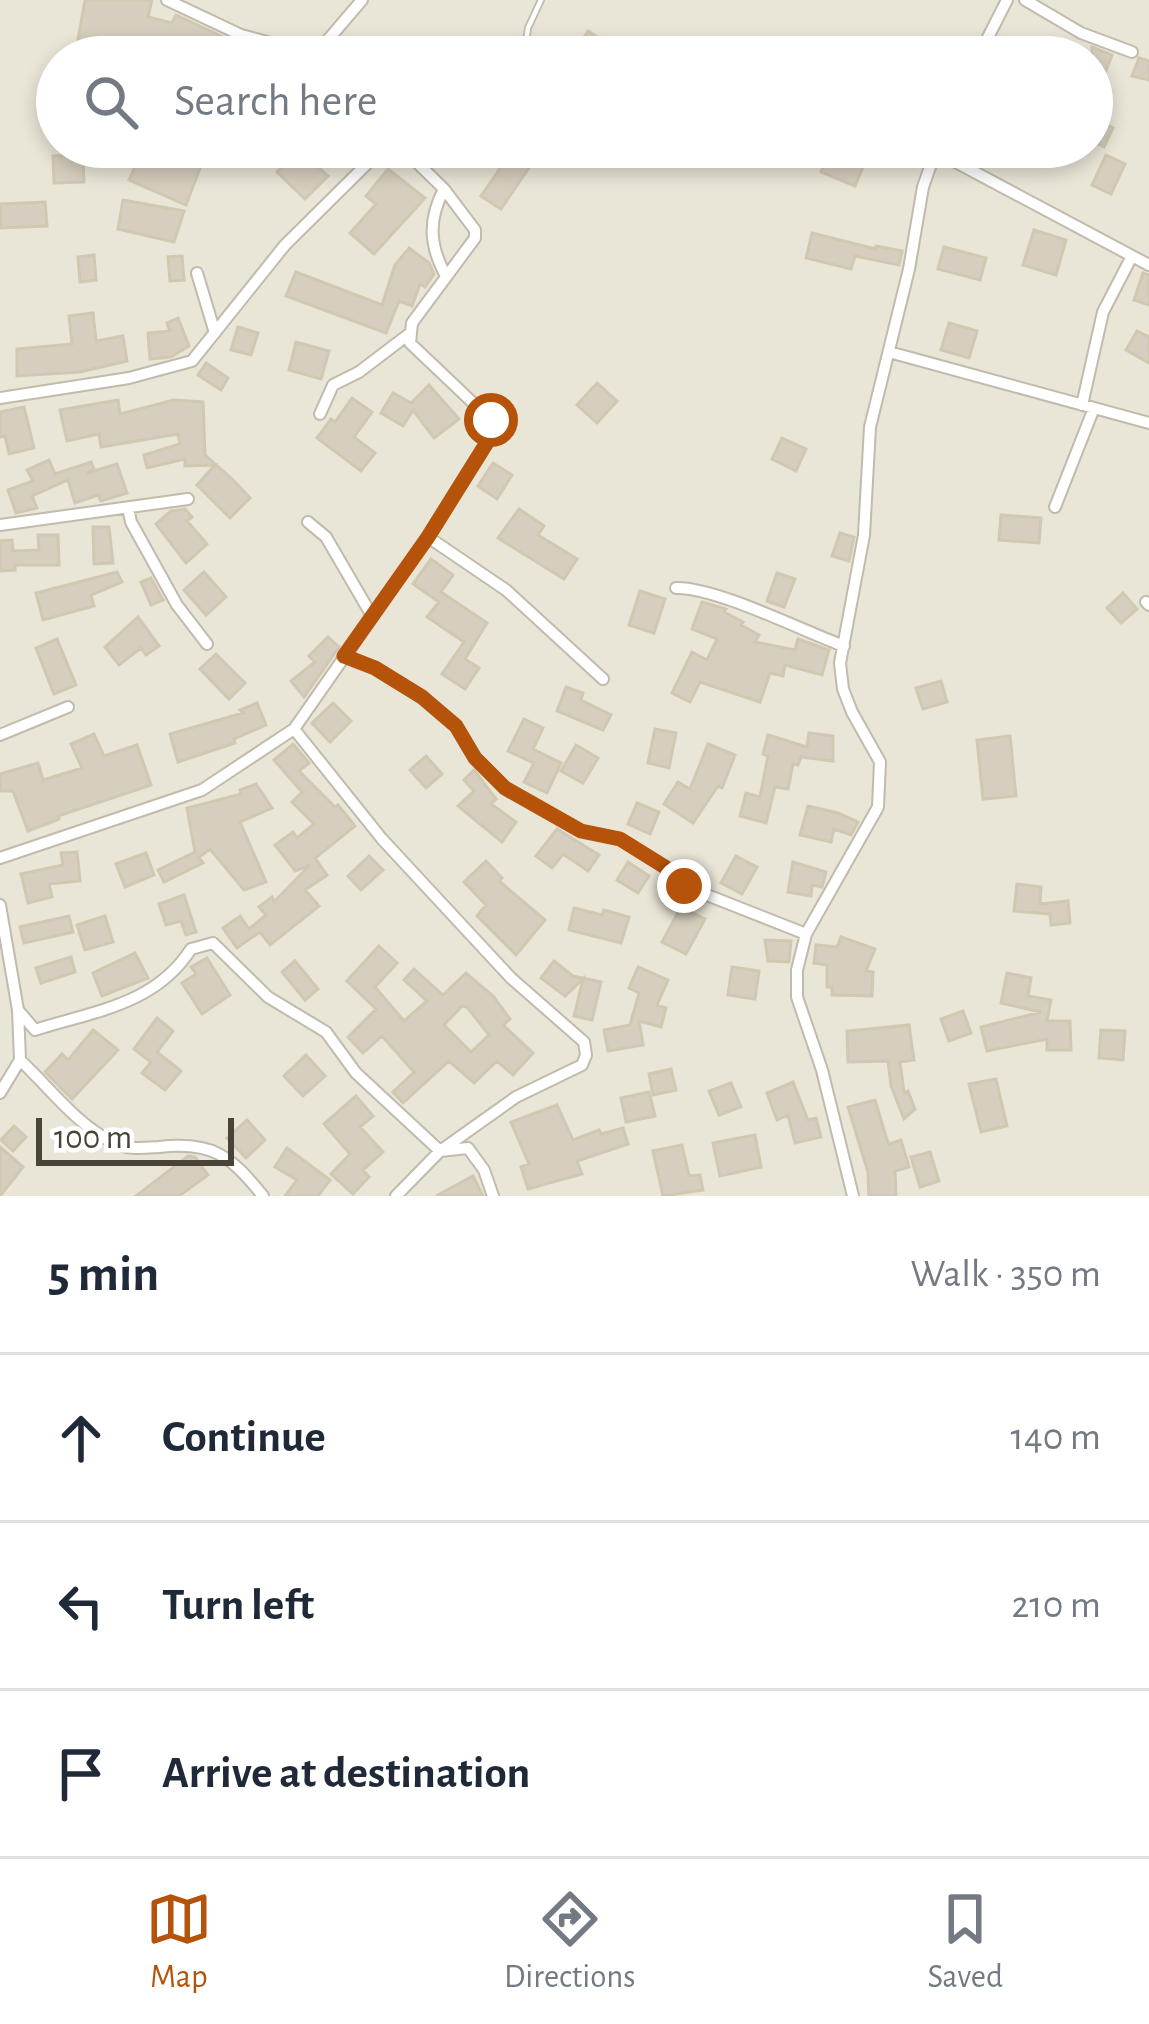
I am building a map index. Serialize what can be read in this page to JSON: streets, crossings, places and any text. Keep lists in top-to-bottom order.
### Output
{
  "scale_bar": "100 m",
  "page": {
    "search": "Search here",
    "scale": "100 m",
    "heading": ["5 min", "Walk · 350 m"],
    "list": [
      ["Continue", "140 m"],
      ["Turn left", "210 m"],
      "Arrive at destination"
    ],
    "nav": ["Map", "Directions", "Saved"]
  }
}
